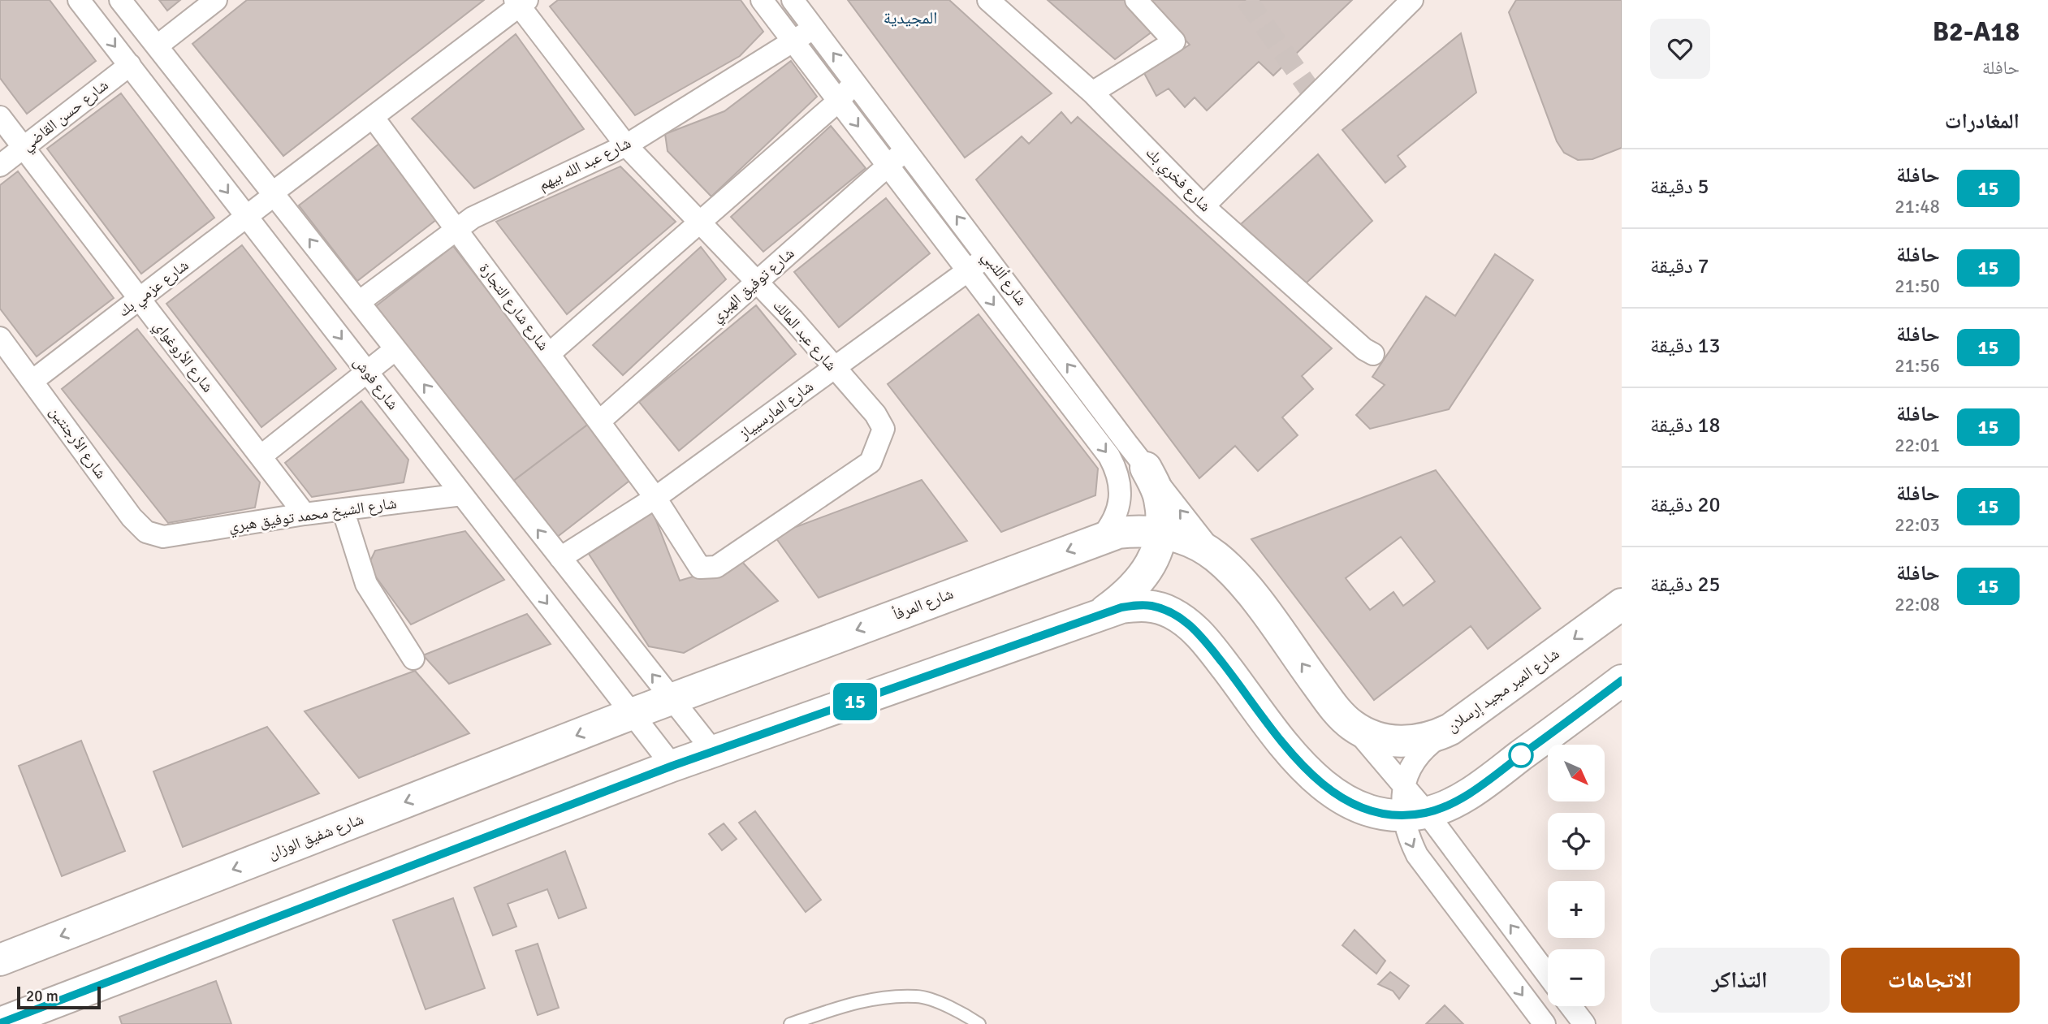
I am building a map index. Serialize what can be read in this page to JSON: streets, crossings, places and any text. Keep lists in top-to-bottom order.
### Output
{
  "streets": {
    "highway": ["شارع المرفأ", "شارع المير مجيد إرسلان", "شارع شفيق الوزان"],
    "street": [
      "شارع حسن القاضي",
      "شارع عبد الله بيهم",
      "شارع فخري بك",
      "شارع أللنبي",
      "شارع توفيق الهبري",
      "شارع عزمي بك",
      "شارع شارع التجارة",
      "شارع عبد المالك",
      "شارع الأروغواي",
      "شارع فوش",
      "شارع المارسيياز",
      "شارع الأرجنتين",
      "شارع الشيخ محمد توفيق هبري"
    ]
  },
  "crossings": [
    ["شارع حسن القاضي", "شارع الأروغواي"],
    ["شارع حسن القاضي", "شارع فوش"],
    ["شارع عبد الله بيهم", "شارع أللنبي"],
    ["شارع عبد الله بيهم", "شارع شارع التجارة"],
    ["شارع عبد الله بيهم", "شارع عبد المالك"],
    ["شارع أللنبي", "شارع توفيق الهبري"],
    ["شارع أللنبي", "شارع المارسيياز"],
    ["شارع أللنبي", "شارع المرفأ"],
    ["شارع أللنبي", "شارع المير مجيد إرسلان"],
    ["شارع توفيق الهبري", "شارع شارع التجارة"],
    ["شارع توفيق الهبري", "شارع عبد المالك"],
    ["شارع عزمي بك", "شارع شارع التجارة"],
    ["شارع عزمي بك", "شارع عبد المالك"],
    ["شارع عزمي بك", "شارع الأروغواي"],
    ["شارع عزمي بك", "شارع فوش"],
    ["شارع عزمي بك", "شارع الأرجنتين"],
    ["شارع شارع التجارة", "شارع عبد المالك"],
    ["شارع شارع التجارة", "شارع المارسيياز"],
    ["شارع عبد المالك", "شارع المارسيياز"],
    ["شارع الأروغواي", "شارع الشيخ محمد توفيق هبري"],
    ["شارع فوش", "شارع الشيخ محمد توفيق هبري"],
    ["شارع فوش", "شارع المرفأ"],
    ["شارع فوش", "شارع شفيق الوزان"],
    ["شارع الأرجنتين", "شارع الشيخ محمد توفيق هبري"],
    ["شارع المرفأ", "شارع المير مجيد إرسلان"],
    ["شارع المرفأ", "شارع شفيق الوزان"]
  ],
  "districts": ["المجيدية"],
  "lines": ["bus line 15"],
  "scale_bar": "20 m",
  "north": "bottom right",
  "page": {
    "heading": [
      ["B2-A18", "حافلة"],
      "المغادرات"
    ],
    "on_map": "15",
    "list": [
      {
        "mark": "15",
        "name": "حافلة",
        "note": "21:48",
        "value": "5 دقيقة"
      },
      {
        "mark": "15",
        "name": "حافلة",
        "note": "21:50",
        "value": "7 دقيقة"
      },
      {
        "mark": "15",
        "name": "حافلة",
        "note": "21:56",
        "value": "13 دقيقة"
      },
      {
        "mark": "15",
        "name": "حافلة",
        "note": "22:01",
        "value": "18 دقيقة"
      },
      {
        "mark": "15",
        "name": "حافلة",
        "note": "22:03",
        "value": "20 دقيقة"
      },
      {
        "mark": "15",
        "name": "حافلة",
        "note": "22:08",
        "value": "25 دقيقة"
      }
    ],
    "map_buttons": ["+", "−"],
    "buttons": ["الاتجاهات", "التذاكر"],
    "scale": "20 m"
  }
}
